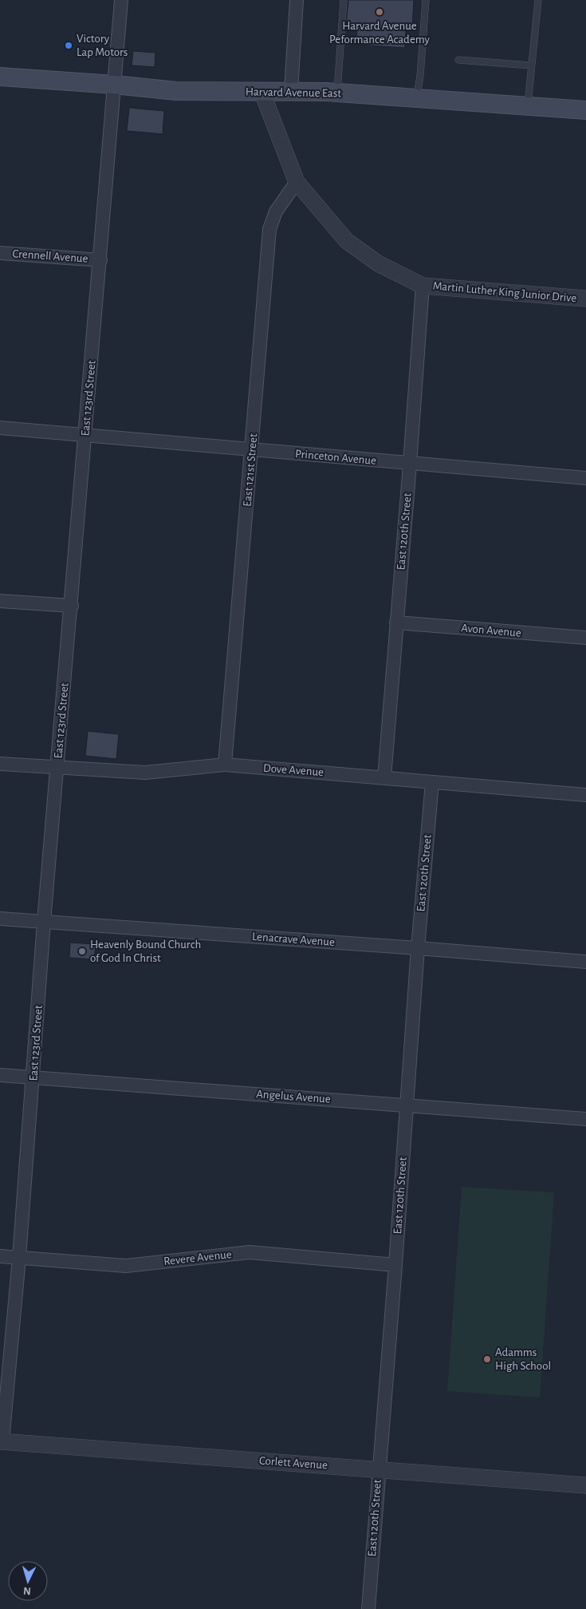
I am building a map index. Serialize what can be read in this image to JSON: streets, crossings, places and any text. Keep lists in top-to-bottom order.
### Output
{
  "streets": {
    "main road": ["Harvard Avenue East"],
    "street": [
      "Crennell Avenue",
      "Martin Luther King Junior Drive",
      "East 123rd Street",
      "Princeton Avenue",
      "East 121st Street",
      "East 120th Street",
      "Avon Avenue",
      "Dove Avenue",
      "Lenacrave Avenue",
      "Angelus Avenue",
      "Revere Avenue",
      "Corlett Avenue"
    ]
  },
  "crossings": [
    ["Harvard Avenue East", "Martin Luther King Junior Drive"],
    ["Harvard Avenue East", "East 123rd Street"],
    ["Crennell Avenue", "East 123rd Street"],
    ["Martin Luther King Junior Drive", "East 121st Street"],
    ["Martin Luther King Junior Drive", "East 120th Street"],
    ["East 123rd Street", "Princeton Avenue"],
    ["East 123rd Street", "Dove Avenue"],
    ["East 123rd Street", "Lenacrave Avenue"],
    ["East 123rd Street", "Angelus Avenue"],
    ["East 123rd Street", "Revere Avenue"],
    ["East 123rd Street", "Corlett Avenue"],
    ["Princeton Avenue", "East 121st Street"],
    ["Princeton Avenue", "East 120th Street"],
    ["East 121st Street", "Dove Avenue"],
    ["East 120th Street", "Avon Avenue"],
    ["East 120th Street", "Dove Avenue"],
    ["East 120th Street", "Lenacrave Avenue"],
    ["East 120th Street", "Angelus Avenue"],
    ["East 120th Street", "Revere Avenue"],
    ["East 120th Street", "Corlett Avenue"]
  ],
  "places": [
    "Harvard Avenue Peformance Academy",
    "Victory Lap Motors",
    "Heavenly Bound Church of God In Christ",
    "Adamms High School"
  ],
  "north": "bottom"
}
